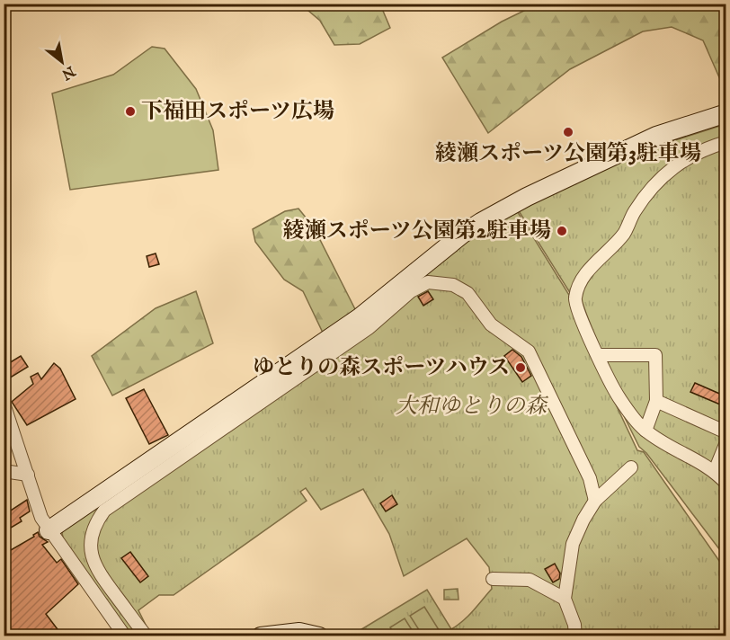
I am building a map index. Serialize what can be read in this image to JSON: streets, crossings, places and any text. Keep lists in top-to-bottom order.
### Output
{
  "parks": ["大和ゆとりの森"],
  "places": [
    "下福田スポーツ広場",
    "綾瀬スポーツ公園第3駐車場",
    "綾瀬スポーツ公園第2駐車場",
    "ゆとりの森スポーツハウス"
  ],
  "north": "bottom right"
}
